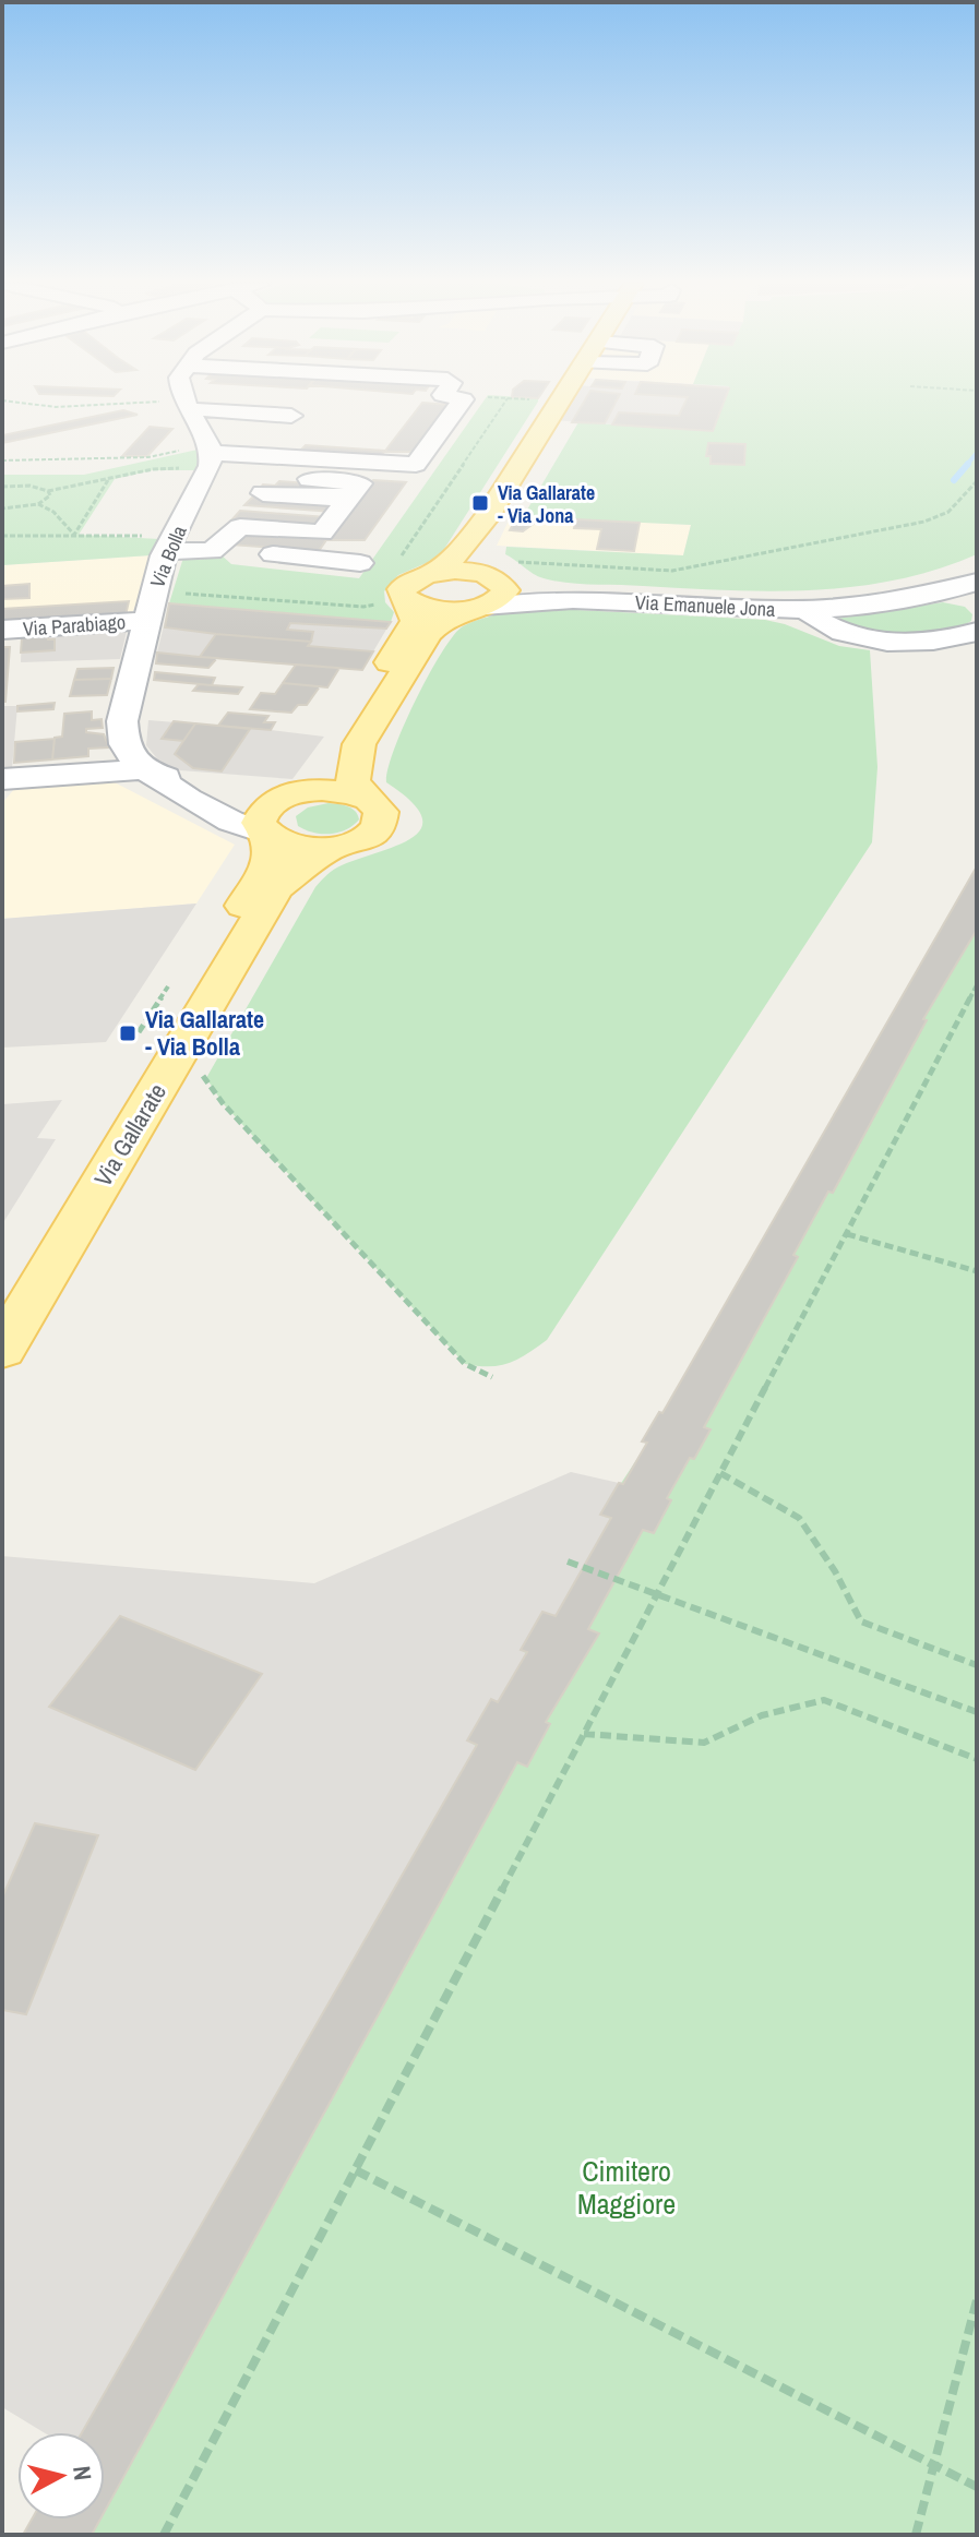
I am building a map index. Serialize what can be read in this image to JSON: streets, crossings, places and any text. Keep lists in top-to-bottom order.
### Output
{
  "streets": {
    "main road": ["Via Gallarate"],
    "street": ["Via Bolla", "Via Emanuele Jona", "Via Parabiago"]
  },
  "crossings": [
    ["Via Bolla", "Via Parabiago"],
    ["Via Bolla", "Via Gallarate"],
    ["Via Emanuele Jona", "Via Gallarate"]
  ],
  "parks": ["Cimitero Maggiore"],
  "places": {
    "transit": ["Via Gallarate - Via Jona", "Via Gallarate - Via Bolla"]
  },
  "north": "right"
}
